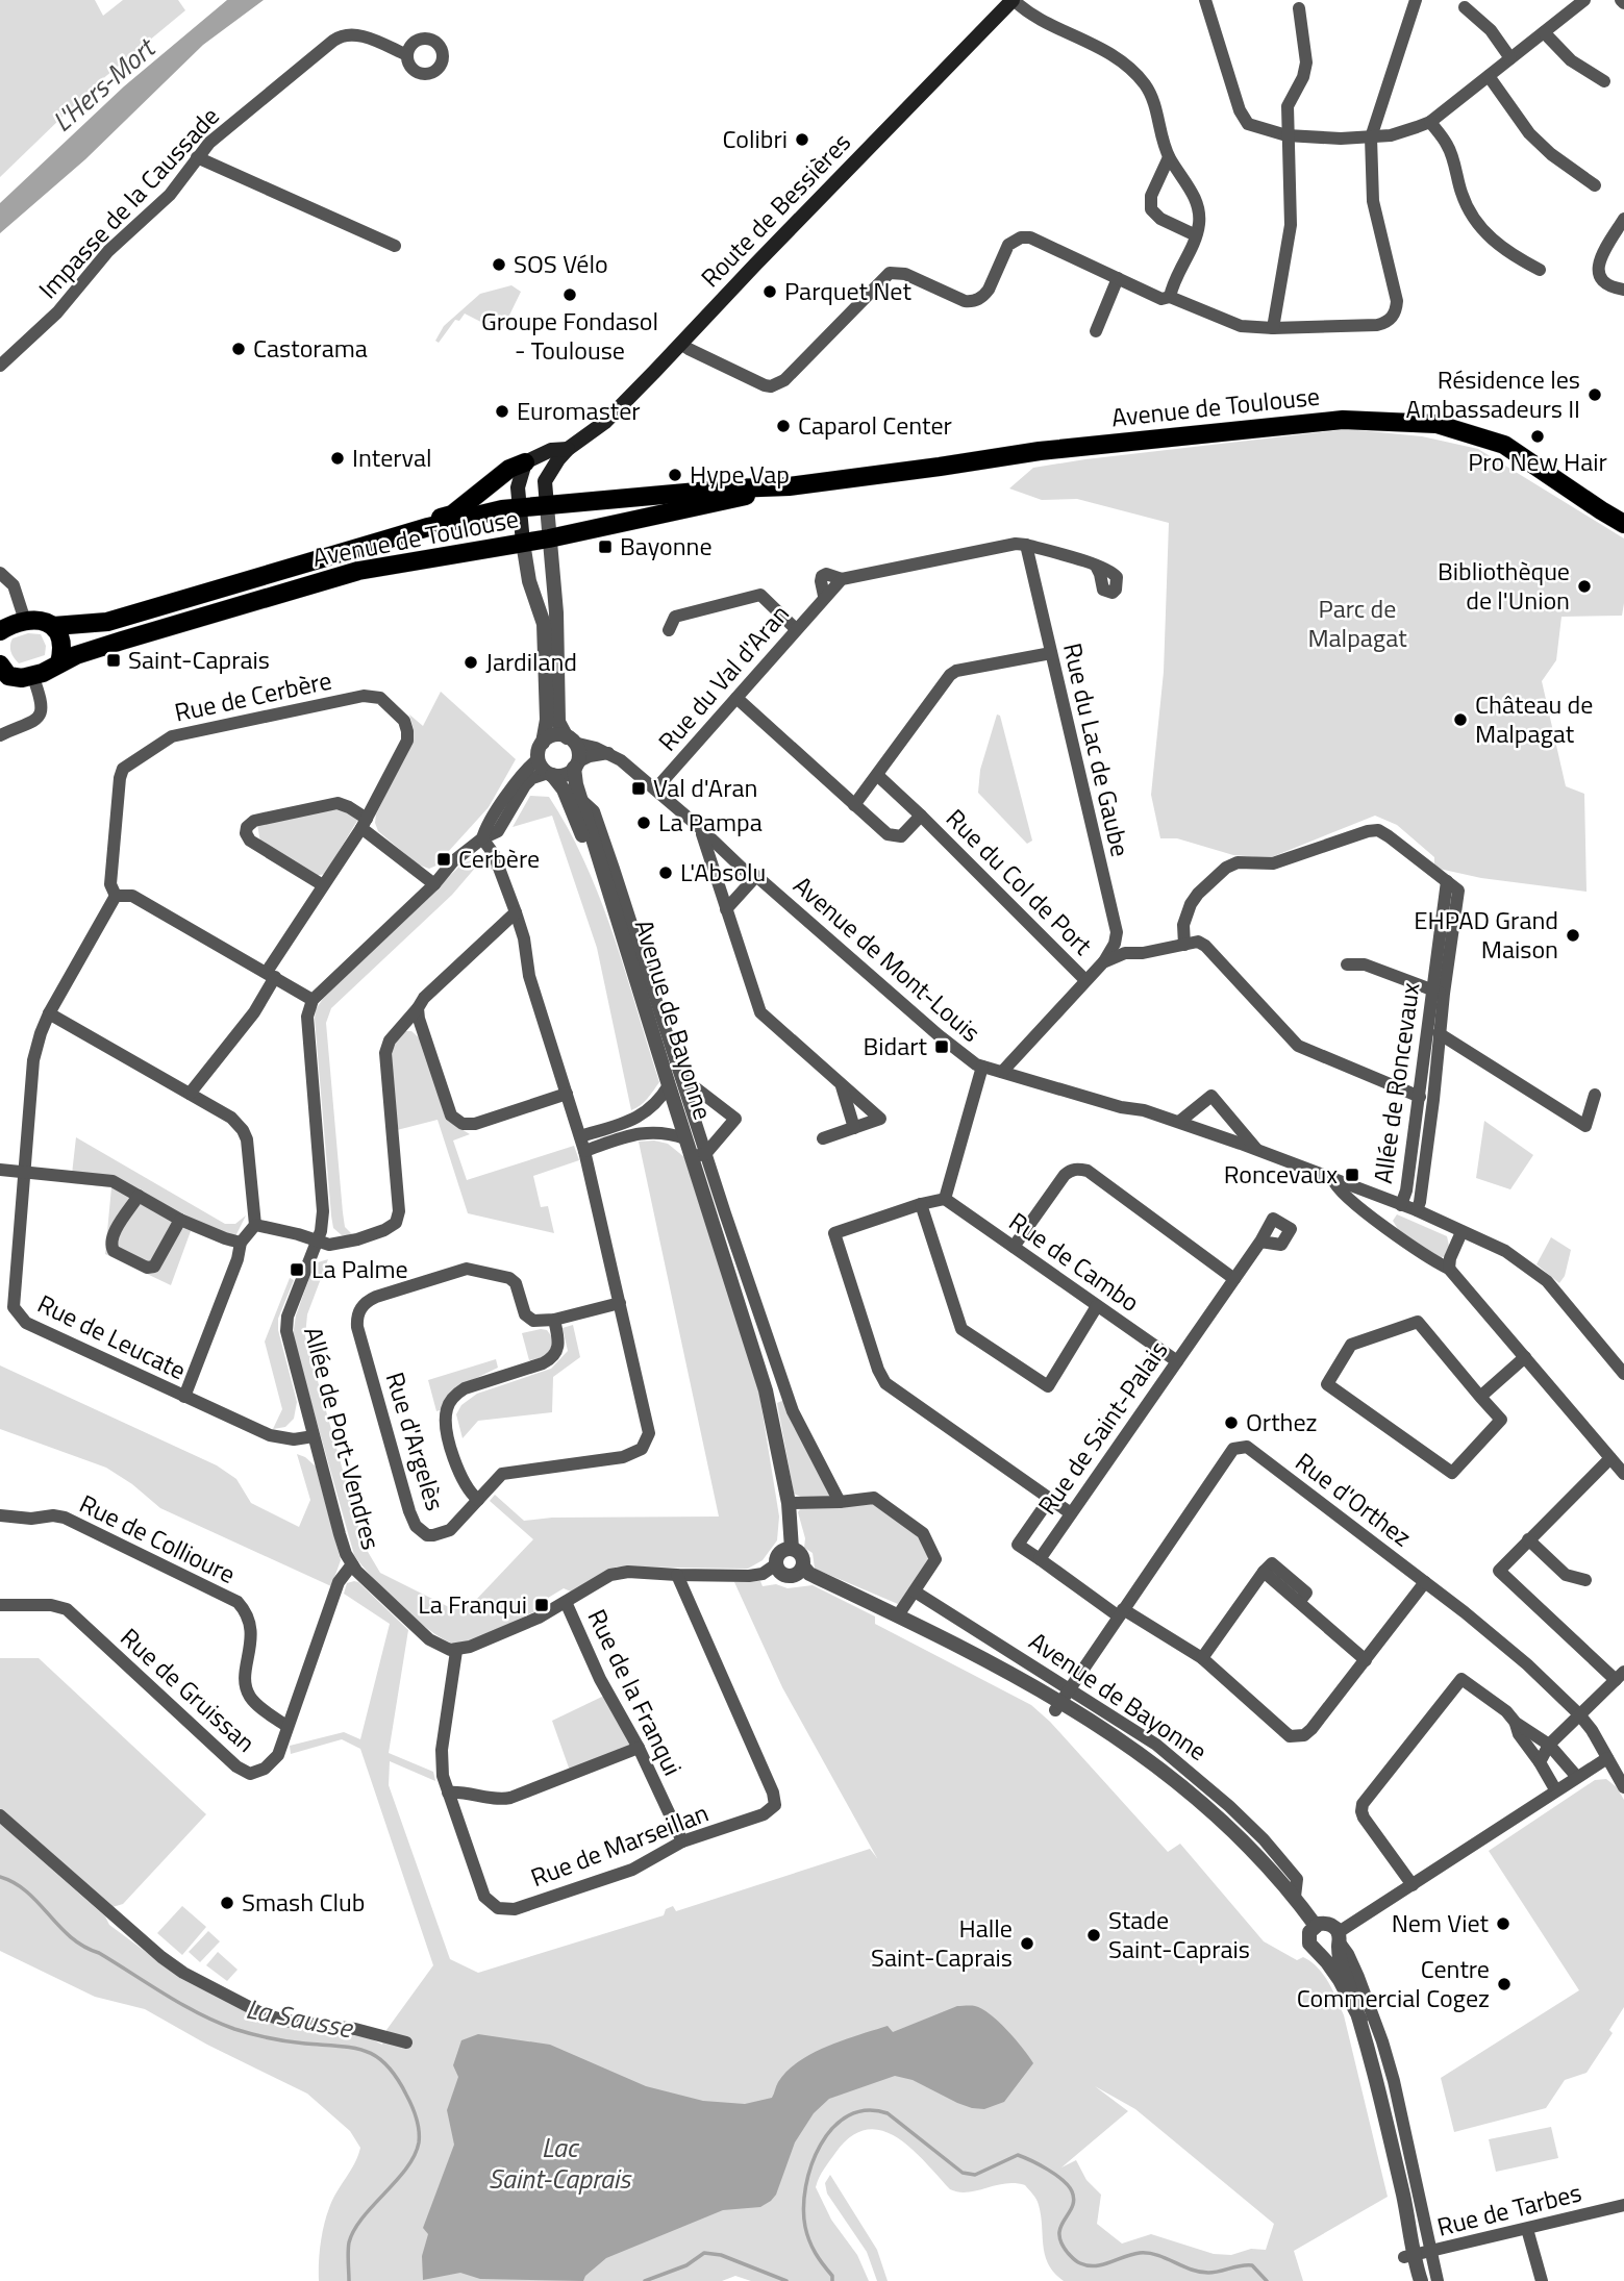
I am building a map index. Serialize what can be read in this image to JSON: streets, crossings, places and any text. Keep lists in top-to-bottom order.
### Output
{
  "streets": {
    "main road": ["Route de Bessières", "Avenue de Toulouse"],
    "street": [
      "Impasse de la Caussade",
      "Rue du Val d'Aran",
      "Rue de Cerbère",
      "Rue du Lac de Gaube",
      "Rue du Col de Port",
      "Avenue de Mont-Louis",
      "Avenue de Bayonne",
      "Allée de Roncevaux",
      "Rue de Cambo",
      "Rue de Leucate",
      "Rue de Saint-Palais",
      "Allée de Port-Vendres",
      "Rue d'Argelès",
      "Rue d'Orthez",
      "Rue de Collioure",
      "Rue de Gruissan",
      "Rue de la Franqui",
      "Rue de Marseillan",
      "Rue de Tarbes"
    ]
  },
  "crossings": [
    ["Route de Bessières", "Avenue de Toulouse"],
    ["Rue du Val d'Aran", "Rue du Lac de Gaube"],
    ["Rue du Val d'Aran", "Rue du Col de Port"],
    ["Rue du Val d'Aran", "Avenue de Mont-Louis"],
    ["Rue de Cerbère", "Rue de Leucate"],
    ["Avenue de Mont-Louis", "Avenue de Bayonne"],
    ["Avenue de Mont-Louis", "Allée de Roncevaux"],
    ["Avenue de Bayonne", "Rue d'Orthez"],
    ["Rue de Cambo", "Rue de Saint-Palais"],
    ["Rue de Leucate", "Allée de Port-Vendres"],
    ["Allée de Port-Vendres", "Rue de Gruissan"],
    ["Allée de Port-Vendres", "Rue de Marseillan"],
    ["Rue de Collioure", "Rue de Gruissan"],
    ["Rue de la Franqui", "Rue de Marseillan"]
  ],
  "water": ["L'Hers-Mort", "La Sausse", "Lac Saint-Caprais"],
  "parks": ["Parc de Malpagat"],
  "places": {
    "other": [
      "Colibri",
      "SOS Vélo",
      "Parquet Net",
      "Groupe Fondasol - Toulouse",
      "Castorama",
      "Résidence les Ambassadeurs II",
      "Euromaster",
      "Caparol Center",
      "Pro New Hair",
      "Interval",
      "Hype Vap",
      "Bibliothèque de l'Union",
      "Jardiland",
      "Château de Malpagat",
      "La Pampa",
      "L'Absolu",
      "EHPAD Grand Maison",
      "Orthez",
      "Smash Club",
      "Nem Viet",
      "Stade Saint-Caprais",
      "Halle Saint-Caprais",
      "Centre Commercial Cogez"
    ],
    "transit": [
      "Bayonne",
      "Saint-Caprais",
      "Val d'Aran",
      "Cerbère",
      "Bidart",
      "Roncevaux",
      "La Palme",
      "La Franqui"
    ]
  }
}
